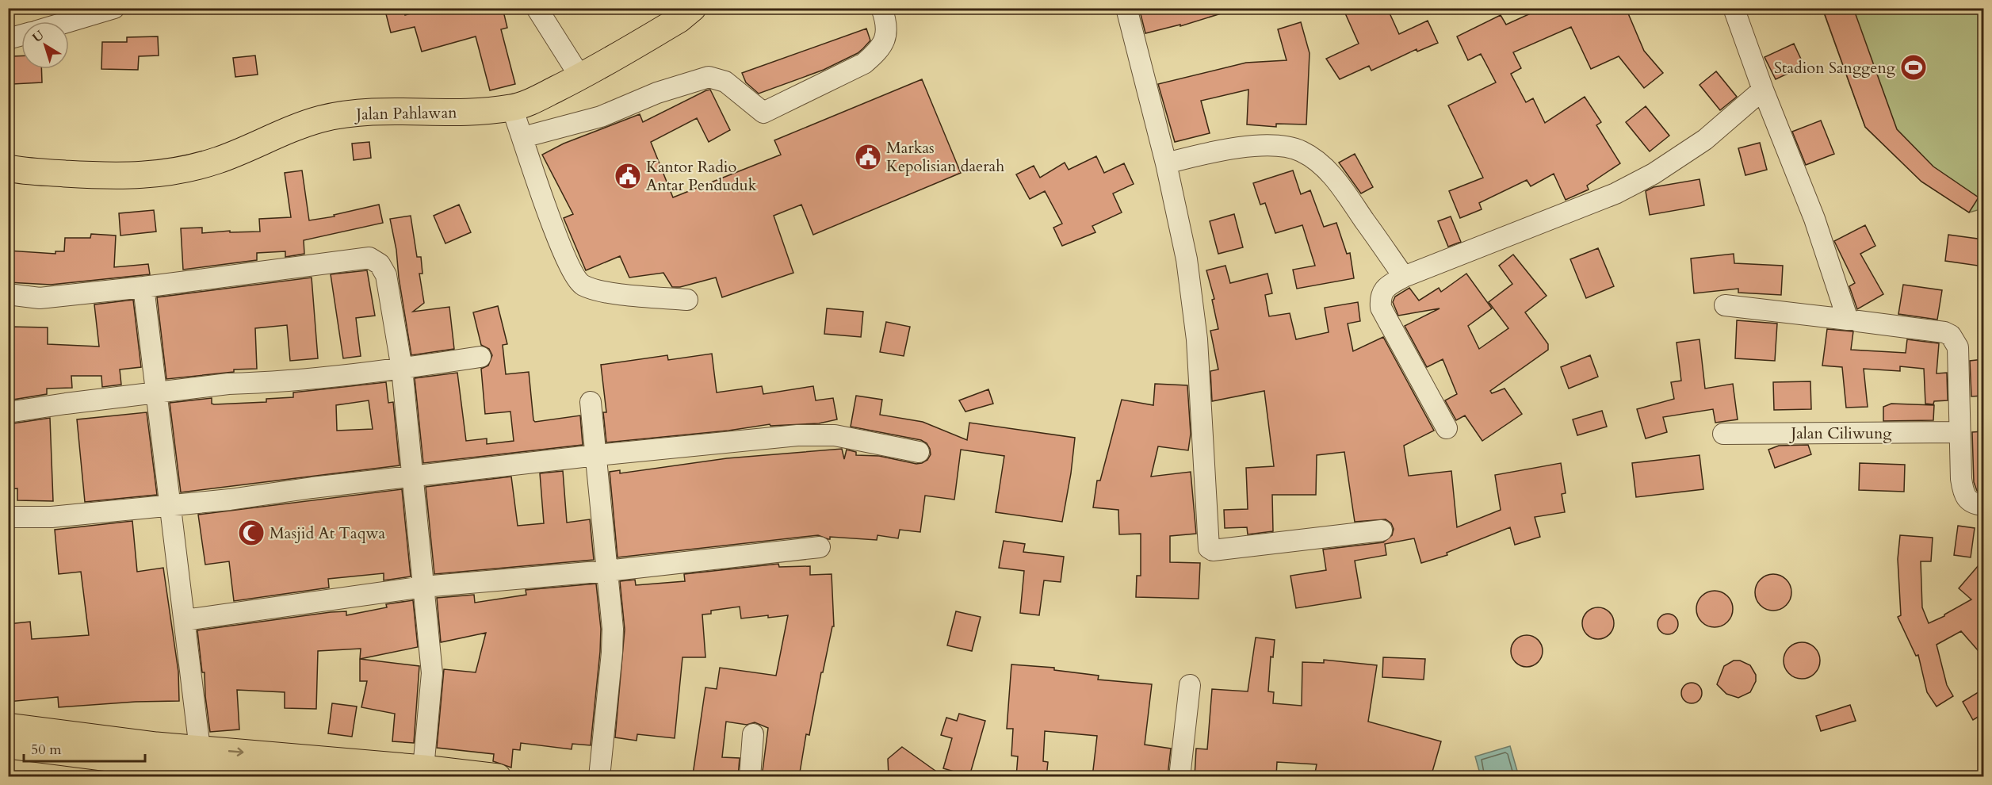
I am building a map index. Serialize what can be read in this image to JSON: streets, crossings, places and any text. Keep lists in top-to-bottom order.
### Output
{
  "streets": {
    "main road": ["Jalan Pahlawan"],
    "street": ["Jalan Ciliwung"]
  },
  "places": {
    "sports": ["Stadion Sanggeng"],
    "public building": ["Markas Kepolisian daerah", "Kantor Radio Antar Penduduk"],
    "mosque": ["Masjid At Taqwa"]
  },
  "scale_bar": "50 m",
  "north": "top left"
}
